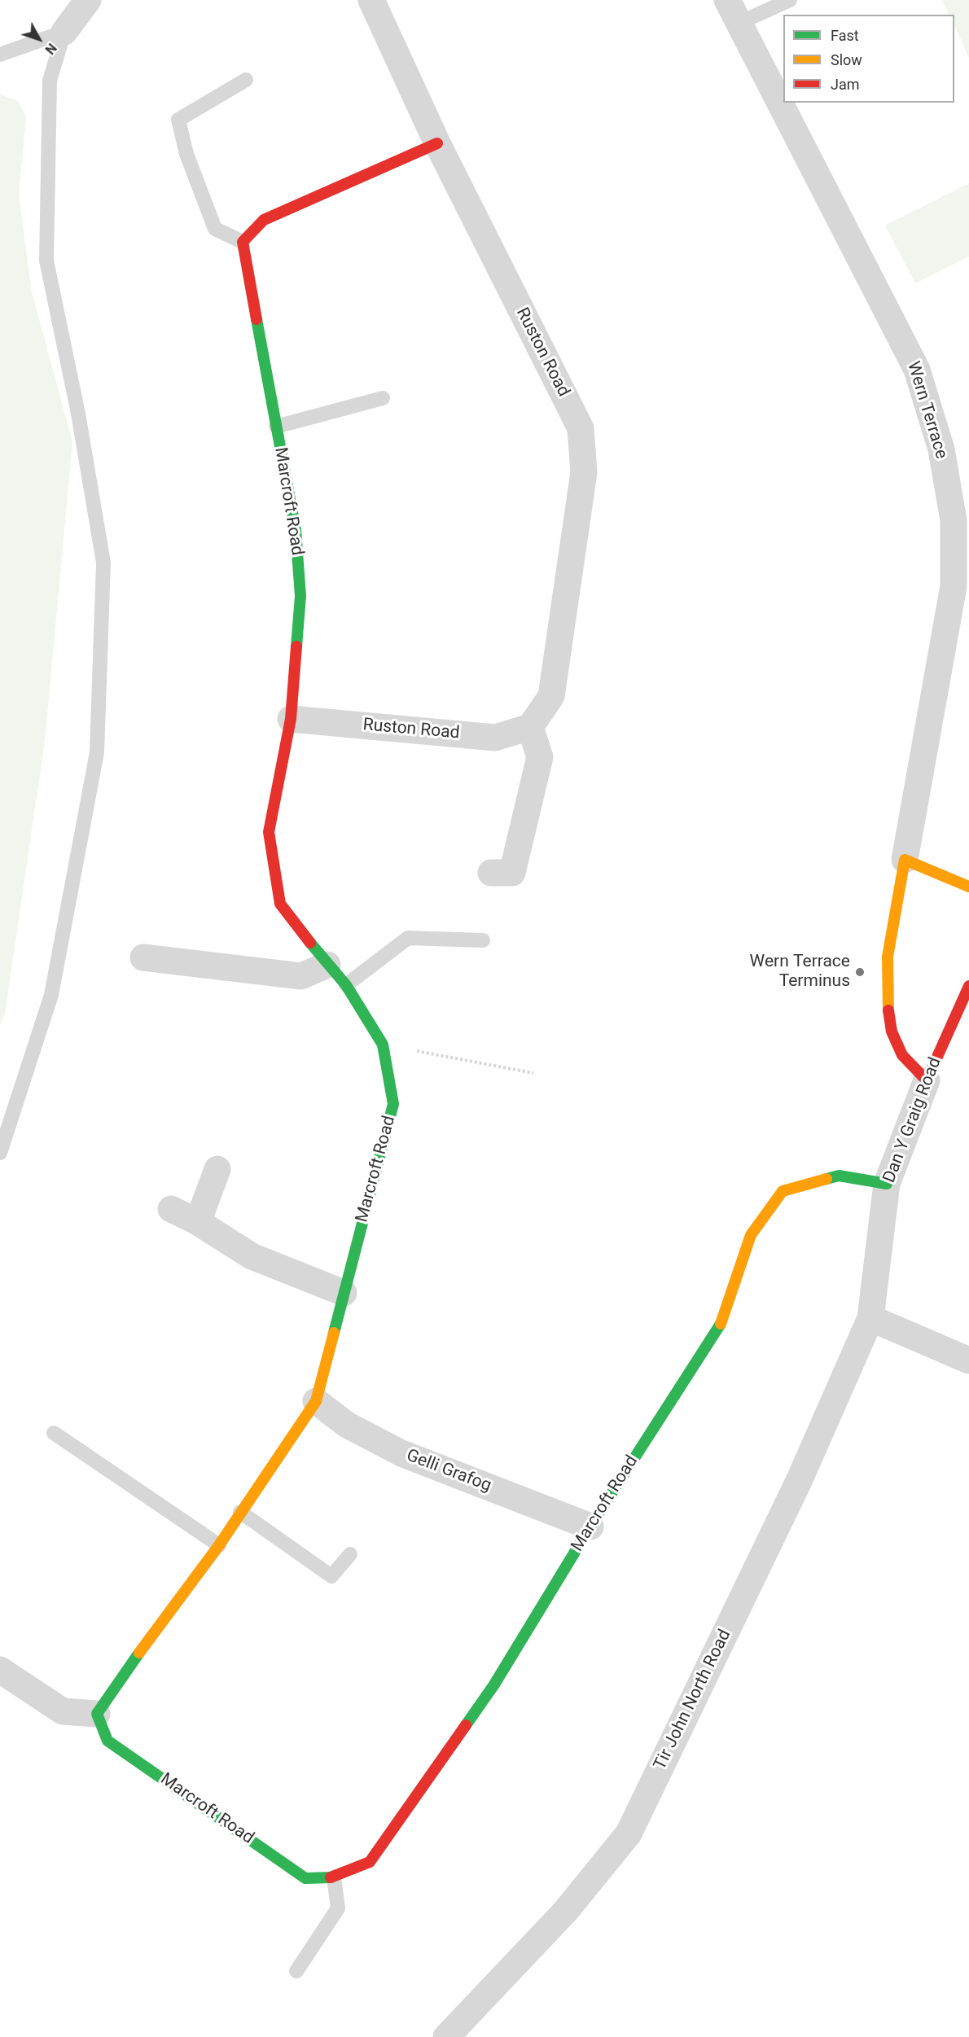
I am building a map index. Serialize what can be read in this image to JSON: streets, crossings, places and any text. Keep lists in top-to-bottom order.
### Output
{
  "streets": {
    "street": [
      "Ruston Road",
      "Wern Terrace",
      "Marcroft Road",
      "Dan Y Graig Road",
      "Gelli Grafog",
      "Tir John North Road"
    ]
  },
  "crossings": [
    ["Ruston Road", "Marcroft Road"],
    ["Wern Terrace", "Dan Y Graig Road"],
    ["Marcroft Road", "Dan Y Graig Road"],
    ["Marcroft Road", "Gelli Grafog"],
    ["Dan Y Graig Road", "Tir John North Road"]
  ],
  "places": ["Wern Terrace Terminus"],
  "legend": ["Fast", "Slow", "Jam"],
  "north": "bottom right"
}
